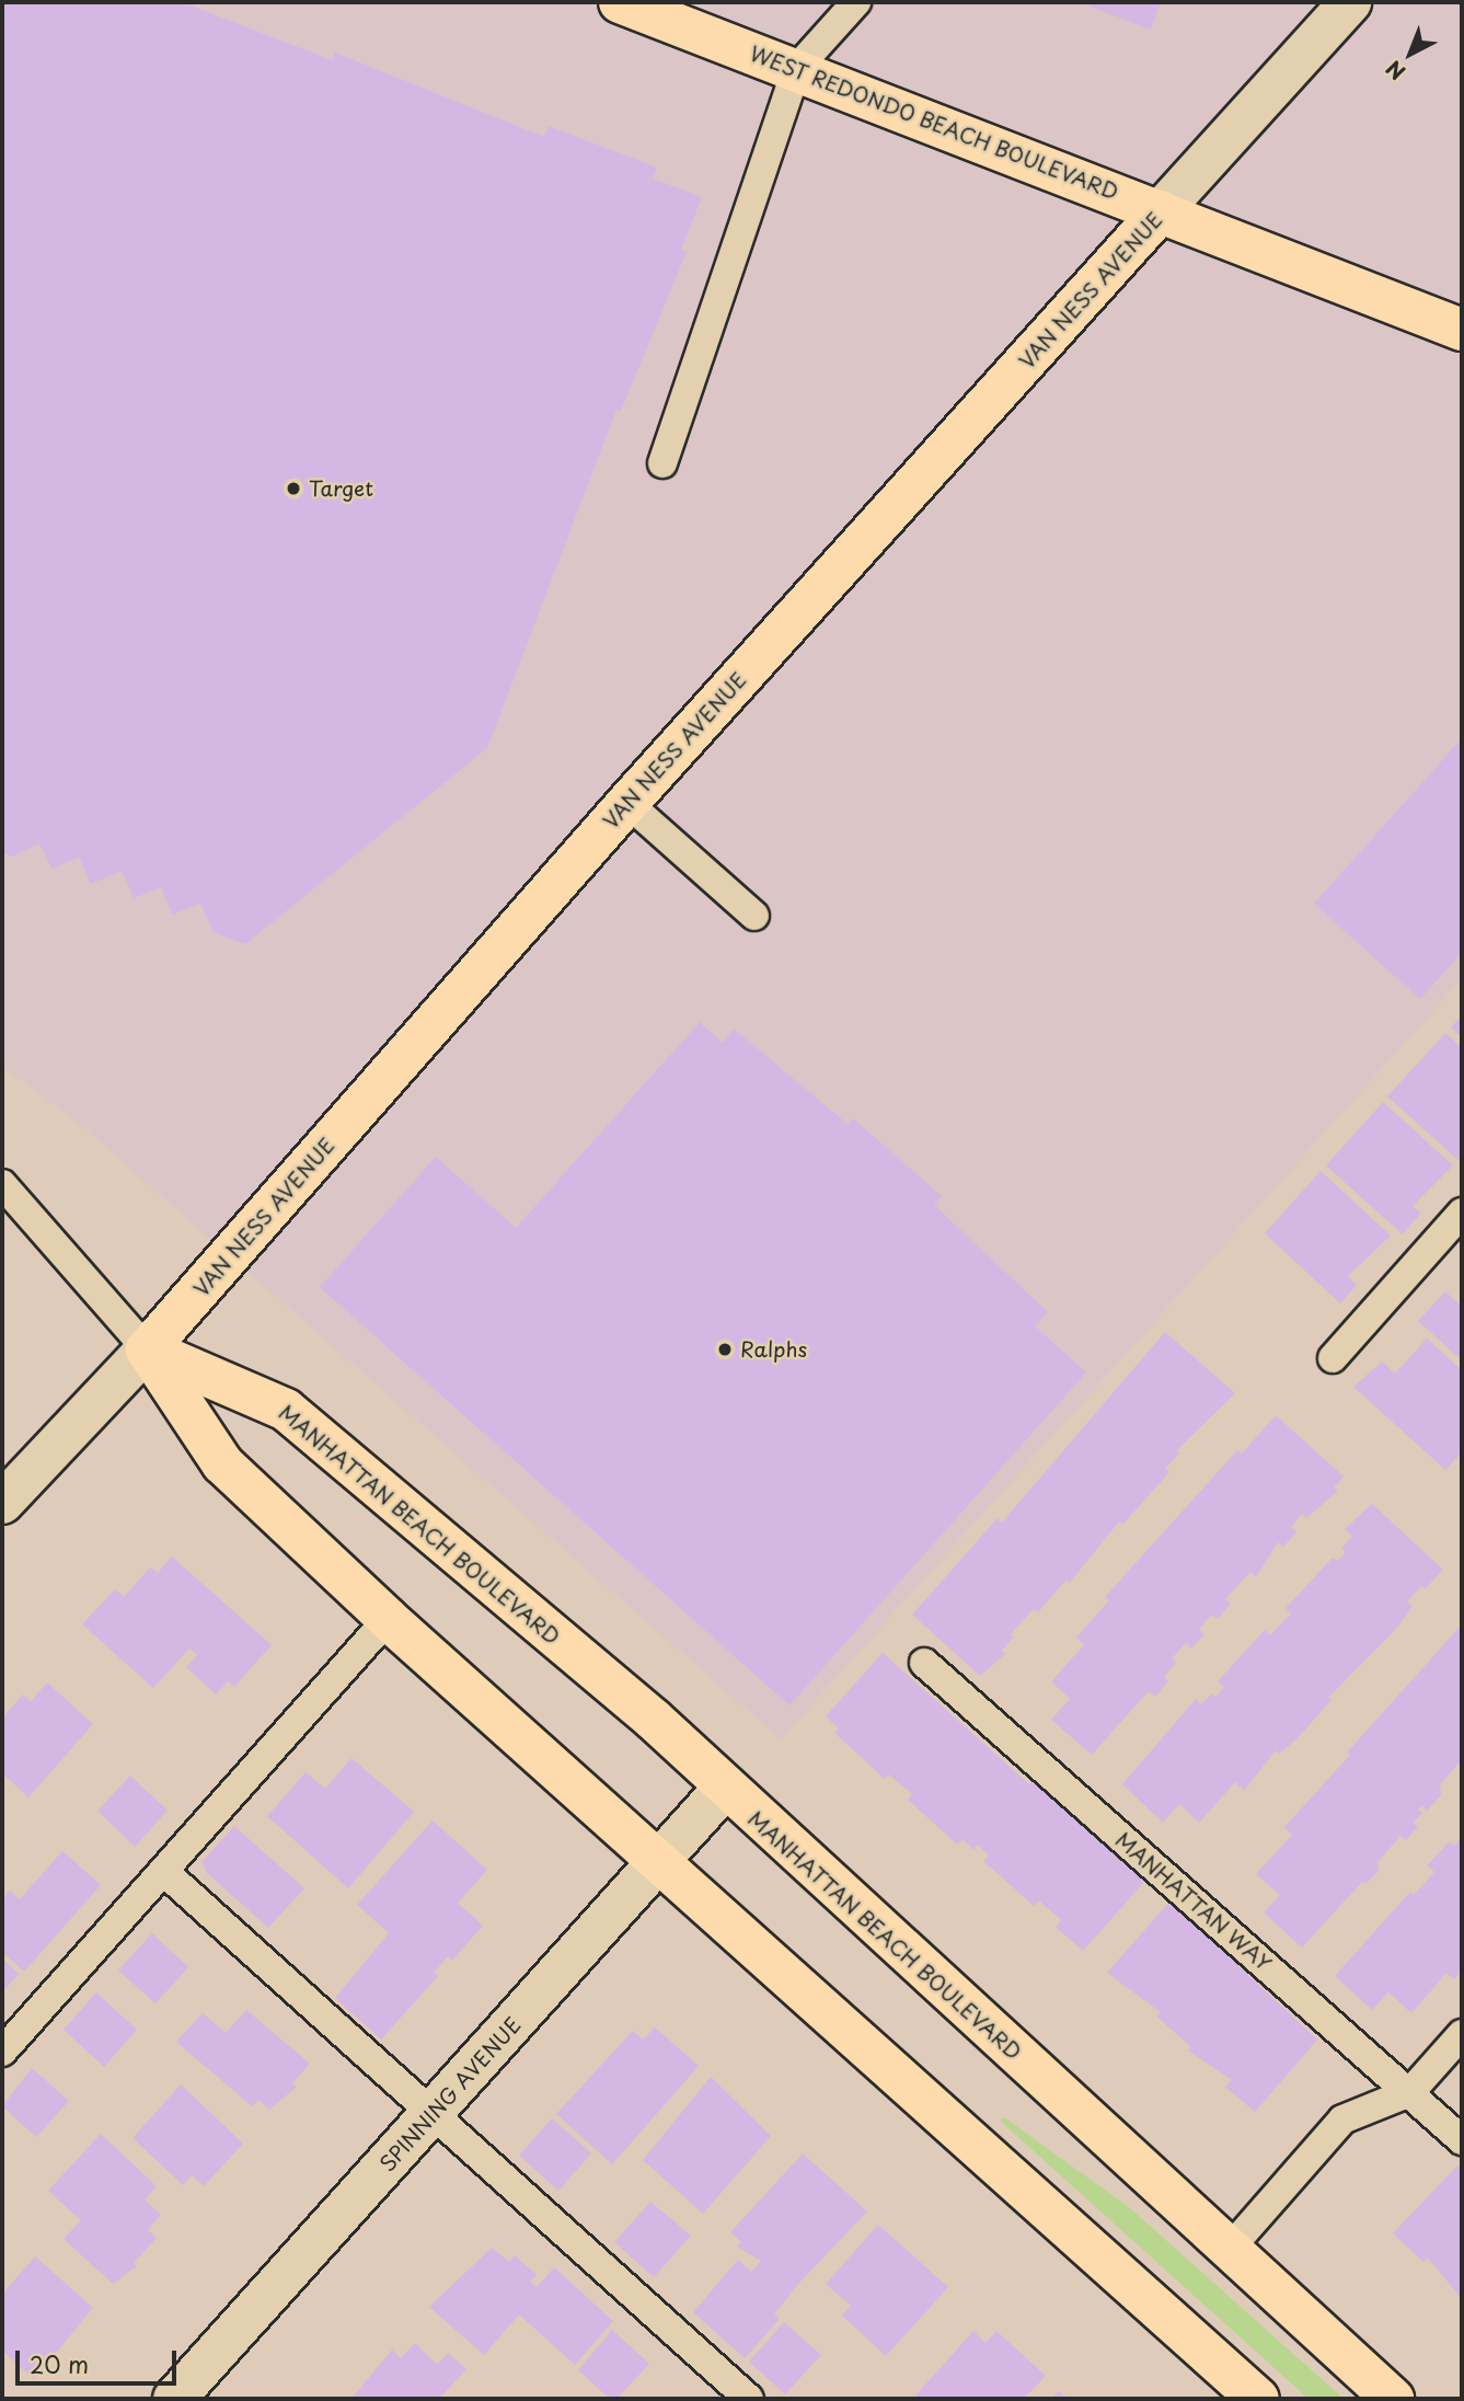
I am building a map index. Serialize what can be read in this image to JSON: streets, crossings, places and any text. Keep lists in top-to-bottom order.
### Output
{
  "streets": {
    "main road": ["WEST REDONDO BEACH BOULEVARD", "VAN NESS AVENUE", "MANHATTAN BEACH BOULEVARD"],
    "street": ["SPINNING AVENUE"],
    "lane": ["MANHATTAN WAY"]
  },
  "crossings": [
    ["WEST REDONDO BEACH BOULEVARD", "VAN NESS AVENUE"],
    ["VAN NESS AVENUE", "MANHATTAN BEACH BOULEVARD"],
    ["MANHATTAN BEACH BOULEVARD", "SPINNING AVENUE"]
  ],
  "places": ["Target", "Ralphs"],
  "scale_bar": "20 m",
  "north": "bottom left"
}
